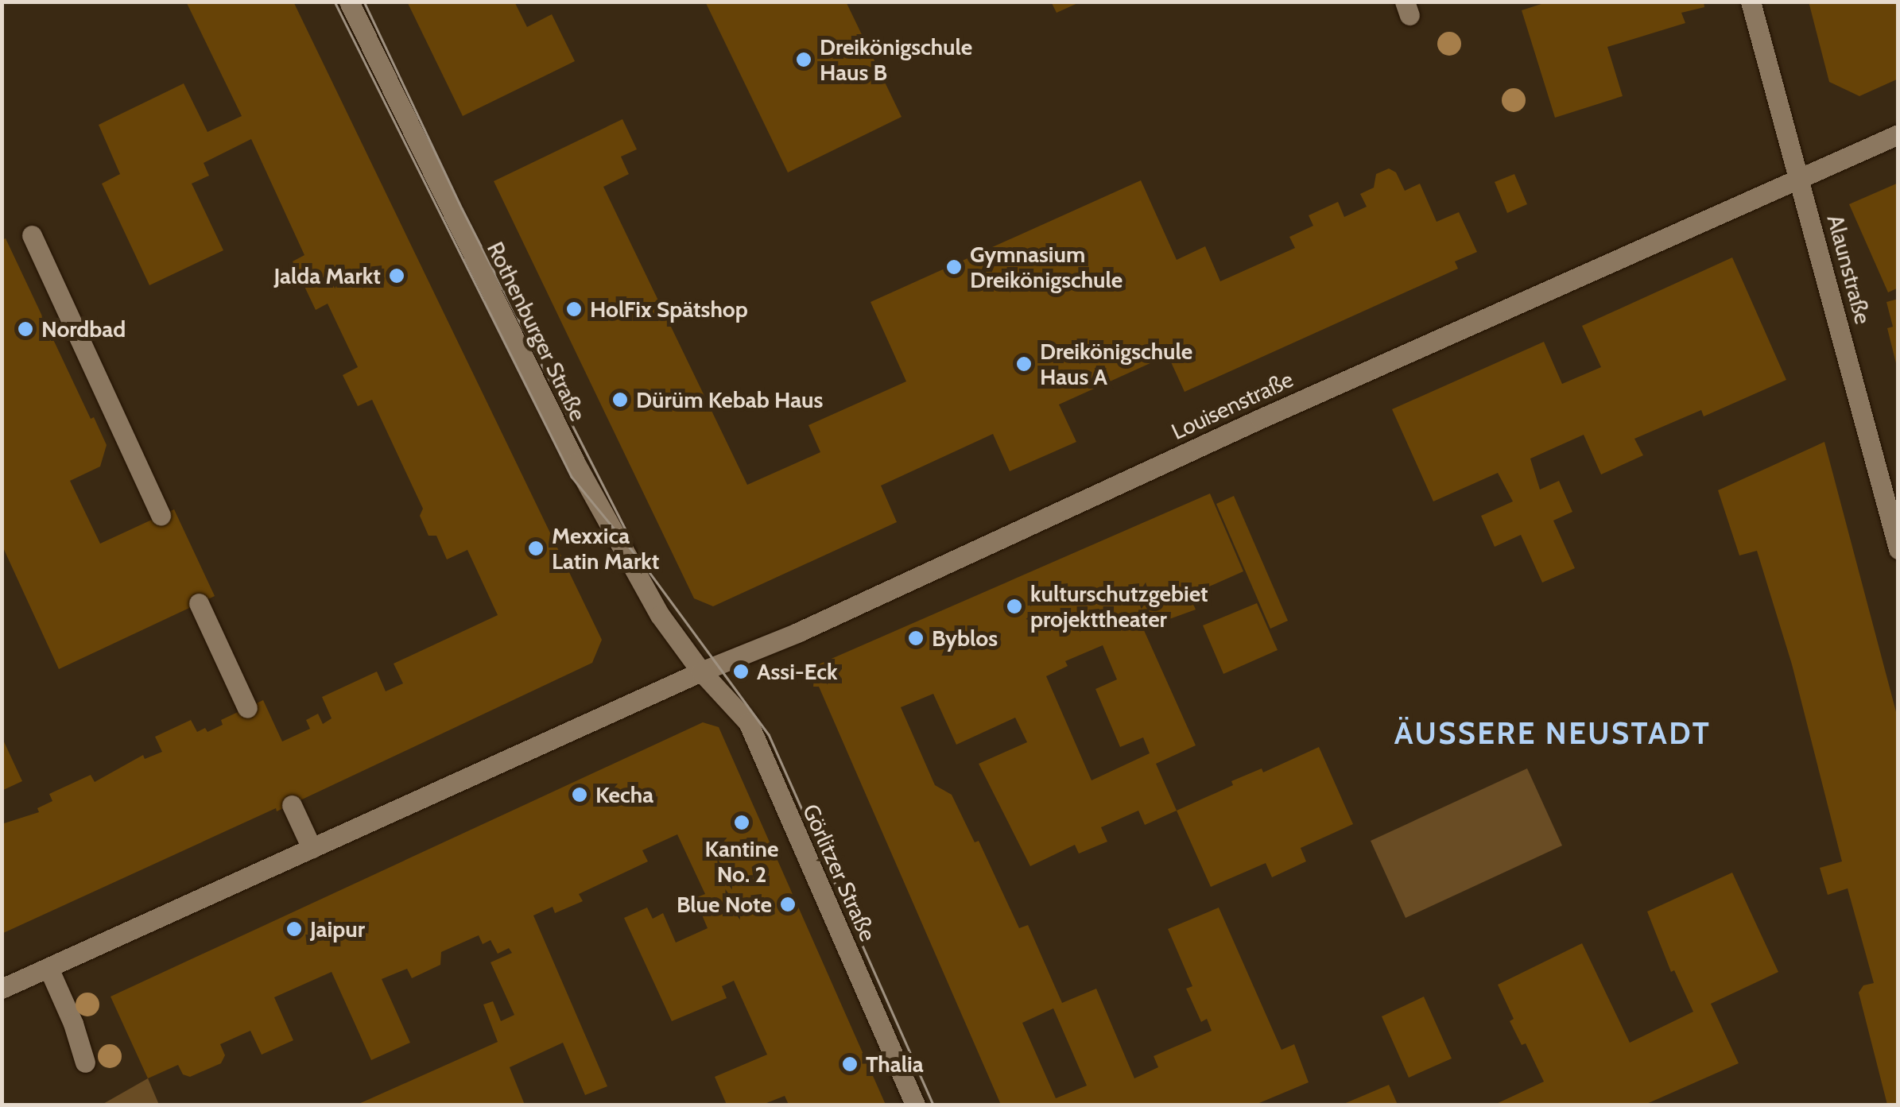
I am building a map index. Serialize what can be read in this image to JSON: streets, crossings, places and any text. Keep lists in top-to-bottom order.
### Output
{
  "streets": {
    "street": [
      "Alaunstraße",
      "Rothenburger Straße",
      "Louisenstraße",
      "Görlitzer Straße"
    ]
  },
  "crossings": [
    ["Alaunstraße", "Louisenstraße"],
    ["Rothenburger Straße", "Louisenstraße"],
    ["Rothenburger Straße", "Görlitzer Straße"],
    ["Louisenstraße", "Görlitzer Straße"]
  ],
  "districts": ["ÄUSSERE NEUSTADT"],
  "places": [
    "Dreikönigschule Haus B",
    "Gymnasium Dreikönigschule",
    "Jalda Markt",
    "HolFix Spätshop",
    "Nordbad",
    "Dreikönigschule Haus A",
    "Dürüm Kebab Haus",
    "Mexxica Latin Markt",
    "kulturschutzgebiet projekttheater",
    "Byblos",
    "Assi-Eck",
    "Kecha",
    "Kantine No. 2",
    "Blue Note",
    "Jaipur",
    "Thalia"
  ]
}
